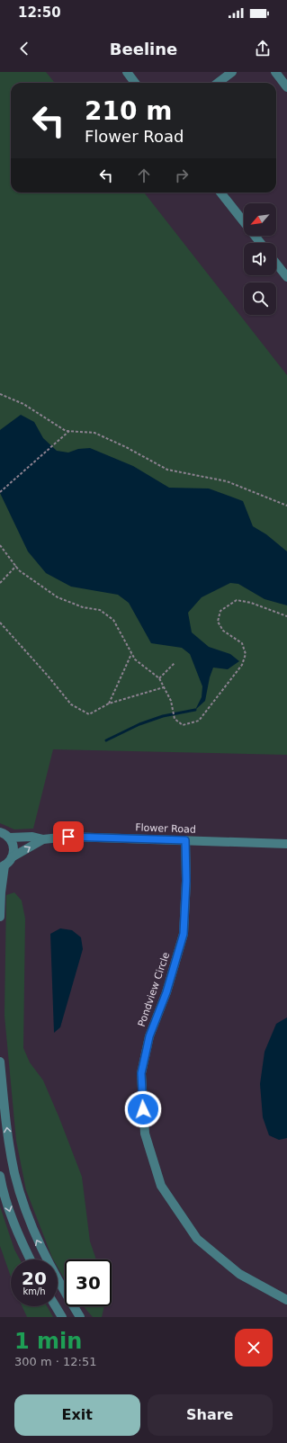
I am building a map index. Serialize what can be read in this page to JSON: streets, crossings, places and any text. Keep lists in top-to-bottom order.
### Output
{
  "streets": {
    "street": ["Flower Road", "Pondview Circle"]
  },
  "crossings": [
    ["Flower Road", "Pondview Circle"]
  ],
  "north": "bottom left",
  "page": {
    "status": "12:50",
    "header": "Beeline",
    "turn": ["210 m", "Flower Road"],
    "speed": "20 km/h",
    "limit": "30",
    "heading": ["1 min", "300 m · 12:51"],
    "buttons": ["Exit", "Share"]
  }
}
